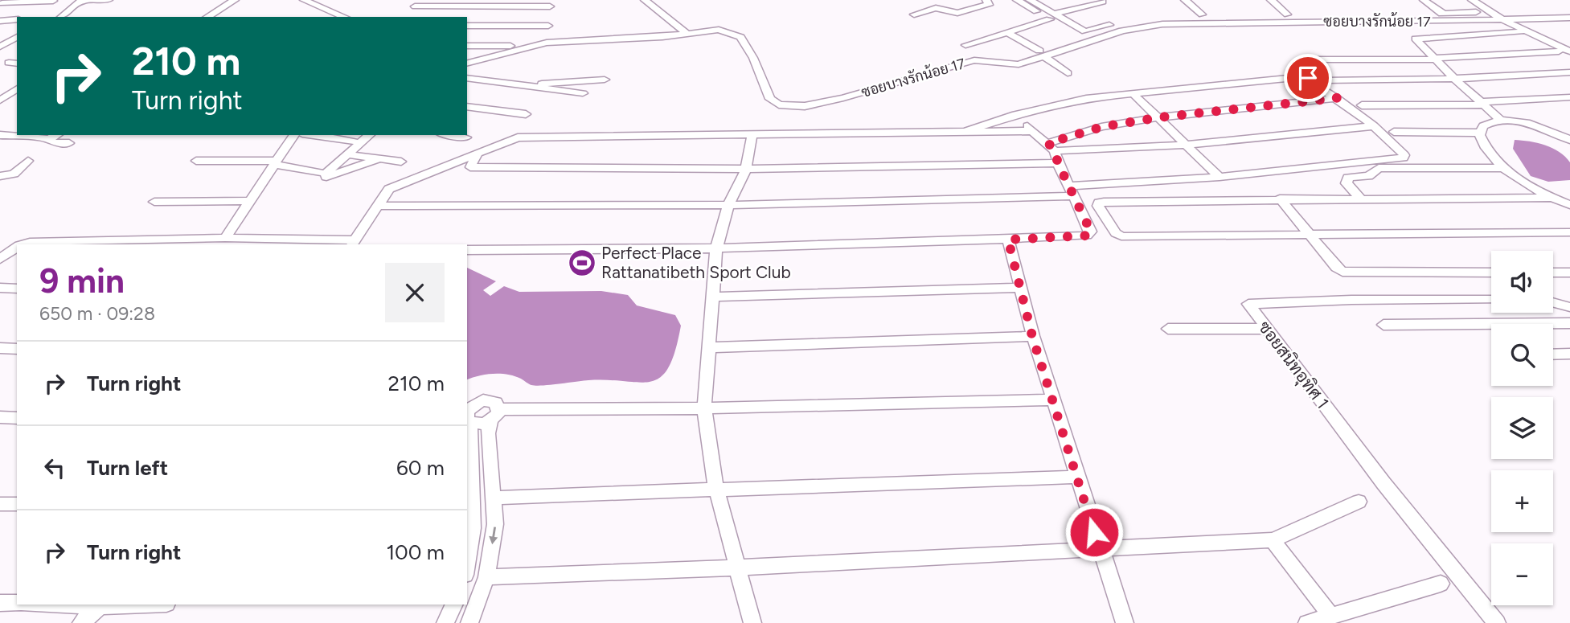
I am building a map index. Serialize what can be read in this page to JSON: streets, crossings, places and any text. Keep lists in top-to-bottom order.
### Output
{
  "streets": {
    "street": ["ซอยบางรักน้อย 17", "ซอยสนิทอุทิศ 1"]
  },
  "places": {
    "sports": ["Perfect Place Rattanatibeth Sport Club"]
  },
  "page": {
    "turn": ["210 m", "Turn right"],
    "heading": ["9 min", "650 m · 09:28"],
    "map_buttons": ["+", "−"],
    "list": [
      {
        "name": "Turn right",
        "value": "210 m"
      },
      {
        "name": "Turn left",
        "value": "60 m"
      },
      {
        "name": "Turn right",
        "value": "100 m"
      }
    ]
  }
}
